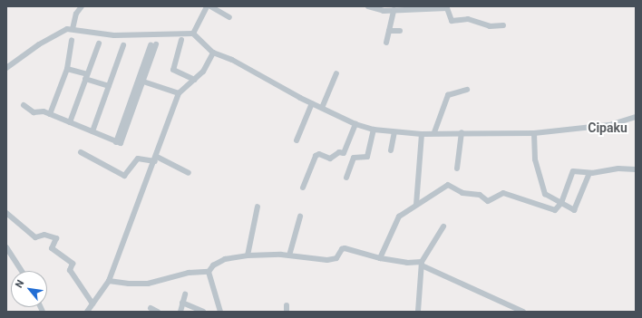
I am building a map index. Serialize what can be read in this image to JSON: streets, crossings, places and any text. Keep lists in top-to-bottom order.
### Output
{
  "districts": ["Cipaku"],
  "north": "top left"
}
